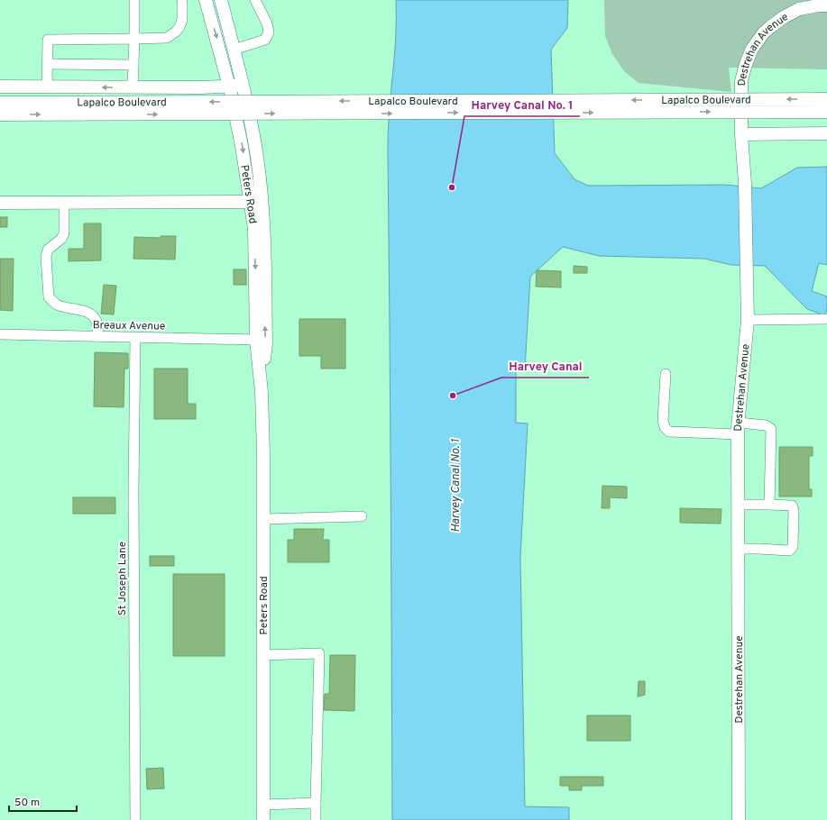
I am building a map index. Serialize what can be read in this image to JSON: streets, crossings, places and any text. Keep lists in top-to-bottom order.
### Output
{
  "streets": {
    "main road": ["Destrehan Avenue", "Lapalco Boulevard", "Peters Road"],
    "street": ["Breaux Avenue", "St Joseph Lane"]
  },
  "crossings": [
    ["Peters Road", "Breaux Avenue"],
    ["Breaux Avenue", "St Joseph Lane"]
  ],
  "water": ["Harvey Canal No. 1"],
  "places": ["Harvey Canal No. 1", "Harvey Canal"],
  "scale_bar": "50 m"
}
